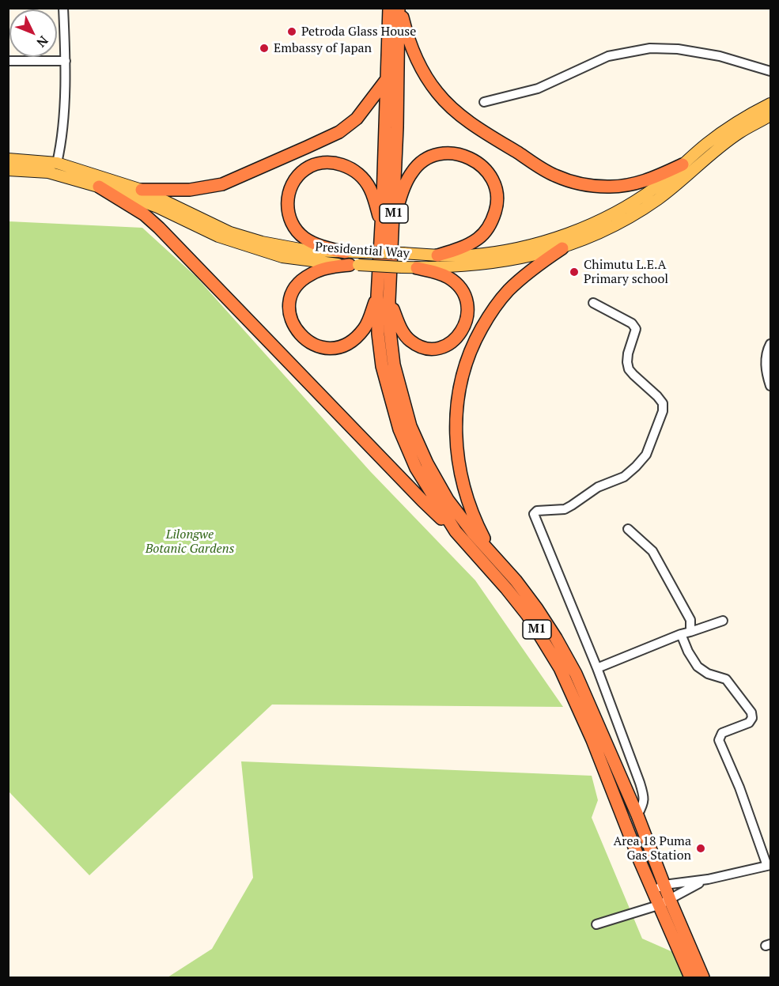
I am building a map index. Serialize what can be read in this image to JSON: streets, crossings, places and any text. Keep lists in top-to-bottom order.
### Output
{
  "streets": {
    "highway": ["M1"],
    "main road": ["Presidential Way"]
  },
  "parks": ["Lilongwe Botanic Gardens"],
  "places": [
    "Petroda Glass House",
    "Embassy of Japan",
    "Chimutu L.E.A Primary school",
    "Area 18 Puma Gas Station"
  ],
  "north": "bottom right"
}
